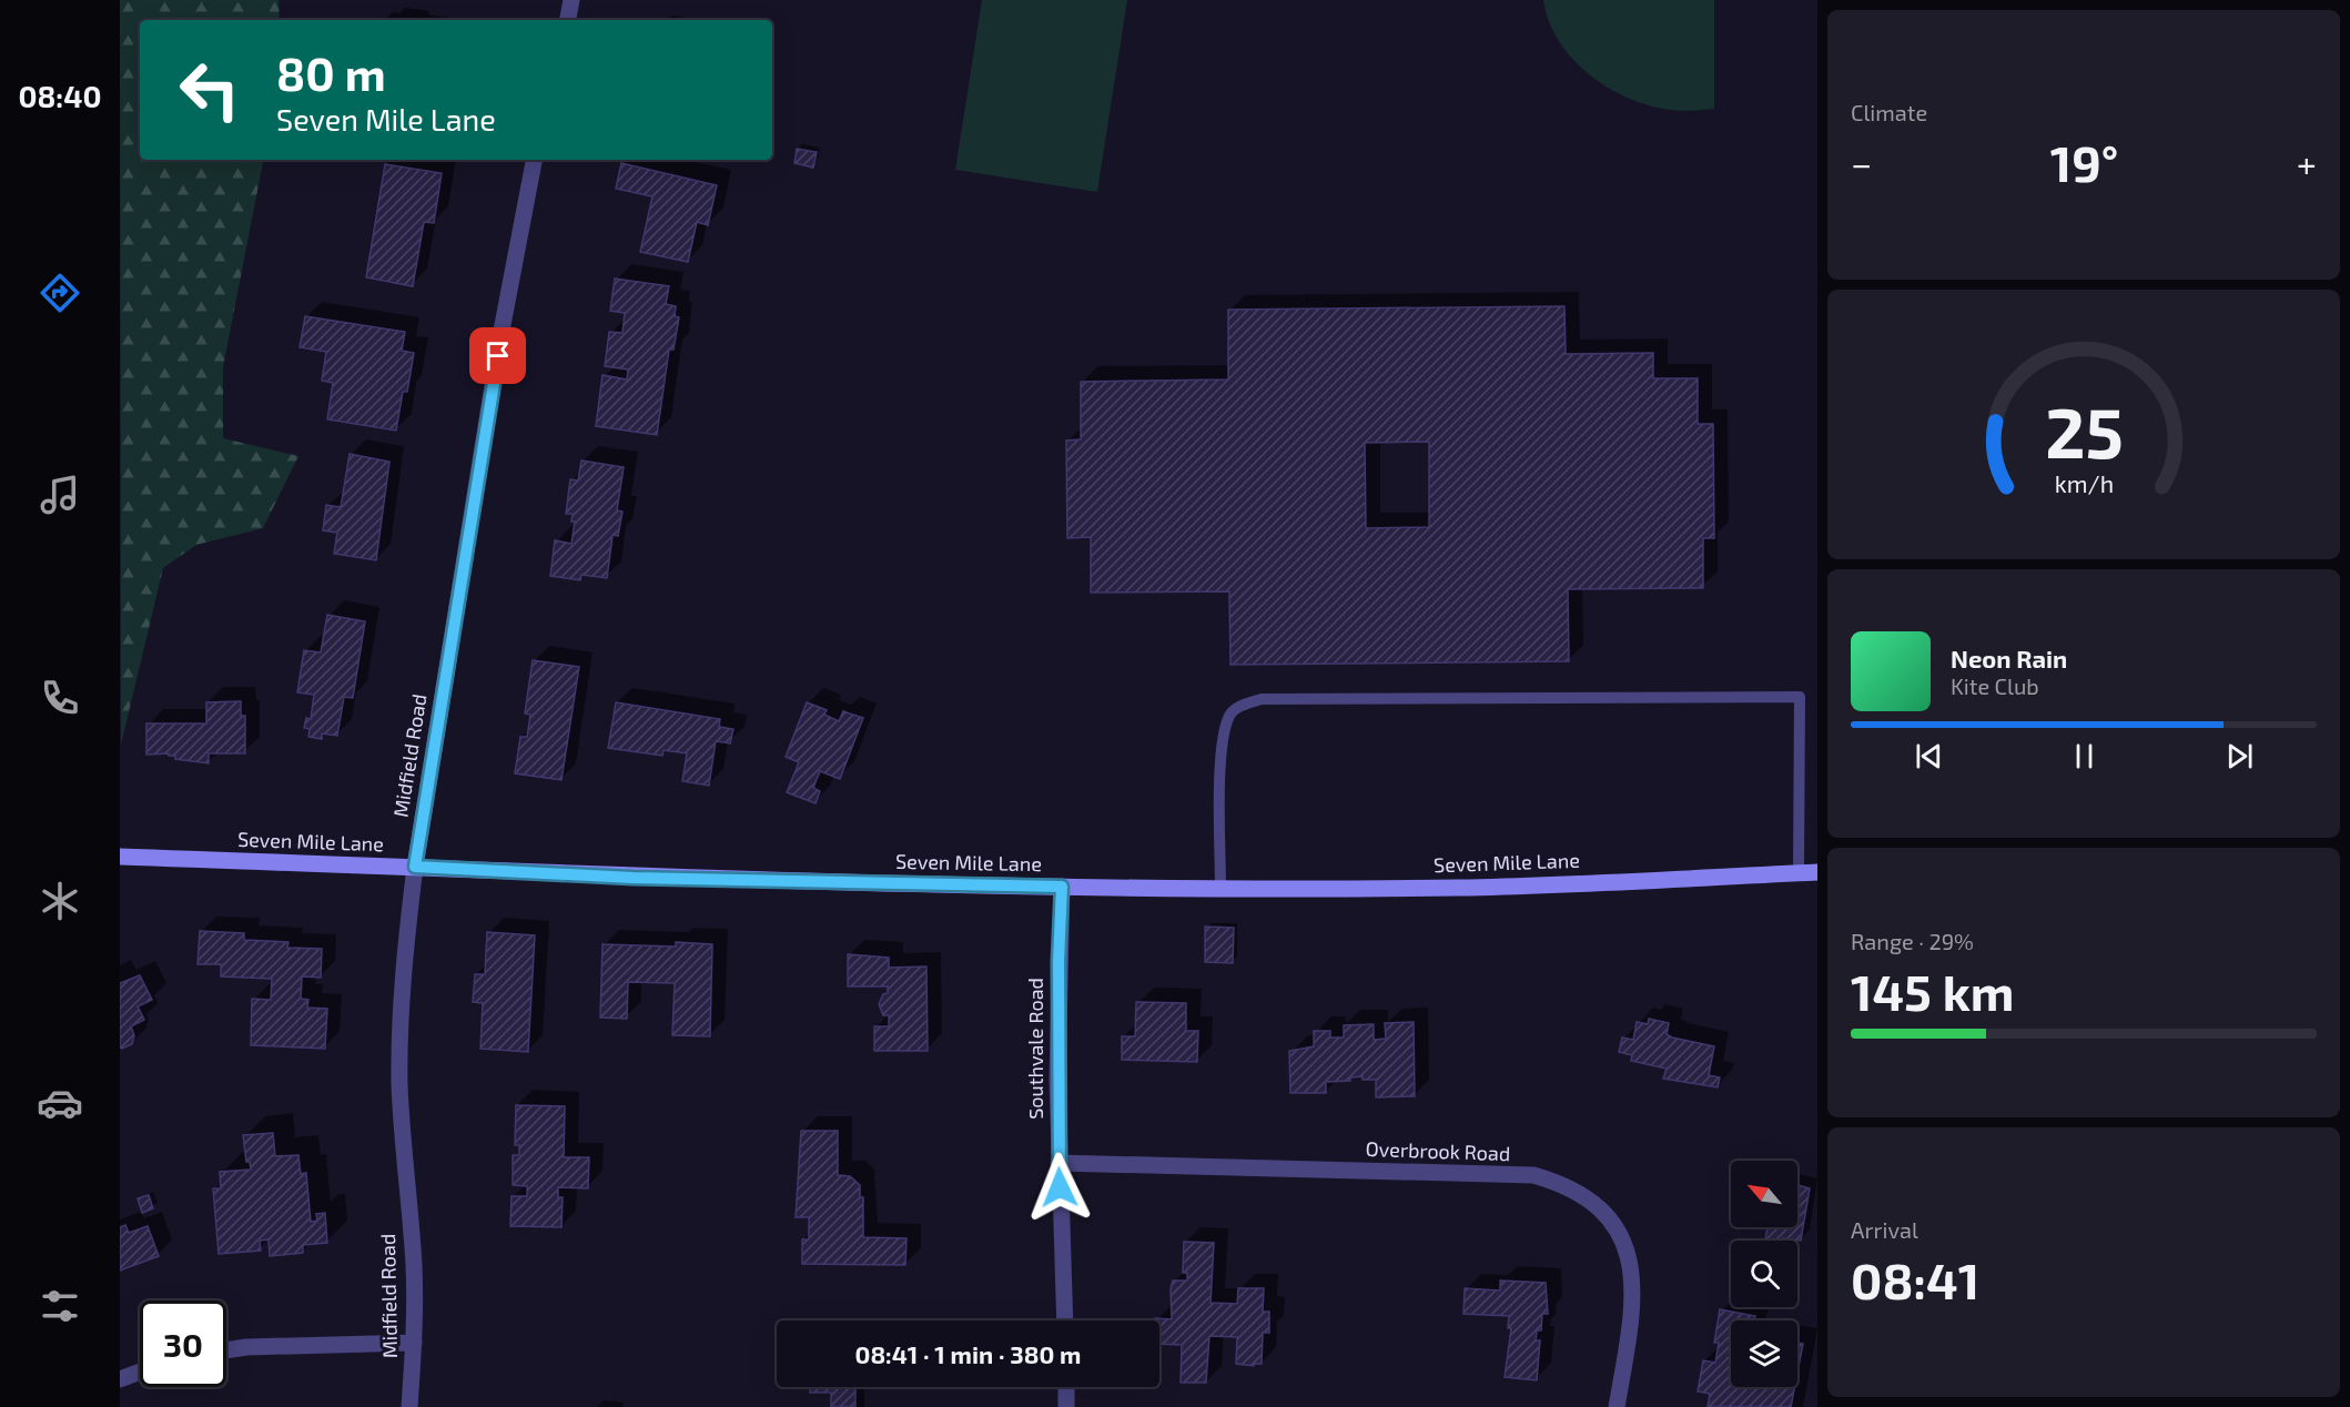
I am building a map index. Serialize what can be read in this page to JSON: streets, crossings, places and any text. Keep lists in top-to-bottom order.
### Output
{
  "streets": {
    "street": [
      "Midfield Road",
      "Seven Mile Lane",
      "Southvale Road",
      "Overbrook Road"
    ]
  },
  "crossings": [
    ["Midfield Road", "Seven Mile Lane"],
    ["Seven Mile Lane", "Southvale Road"],
    ["Southvale Road", "Overbrook Road"]
  ],
  "north": "top left",
  "page": {
    "tabs": "08:40",
    "tile": [
      "Climate",
      ["Range · 29%", "145 km"],
      ["Arrival", "08:41"]
    ],
    "turn": ["80 m", "Seven Mile Lane"],
    "heat": ["−", "19°", "+"],
    "song": ["Neon Rain", "Kite Club"],
    "limit": "30",
    "trip": "08:41 · 1 min · 380 m",
    "gauge": ["25", "km/h"]
  }
}
